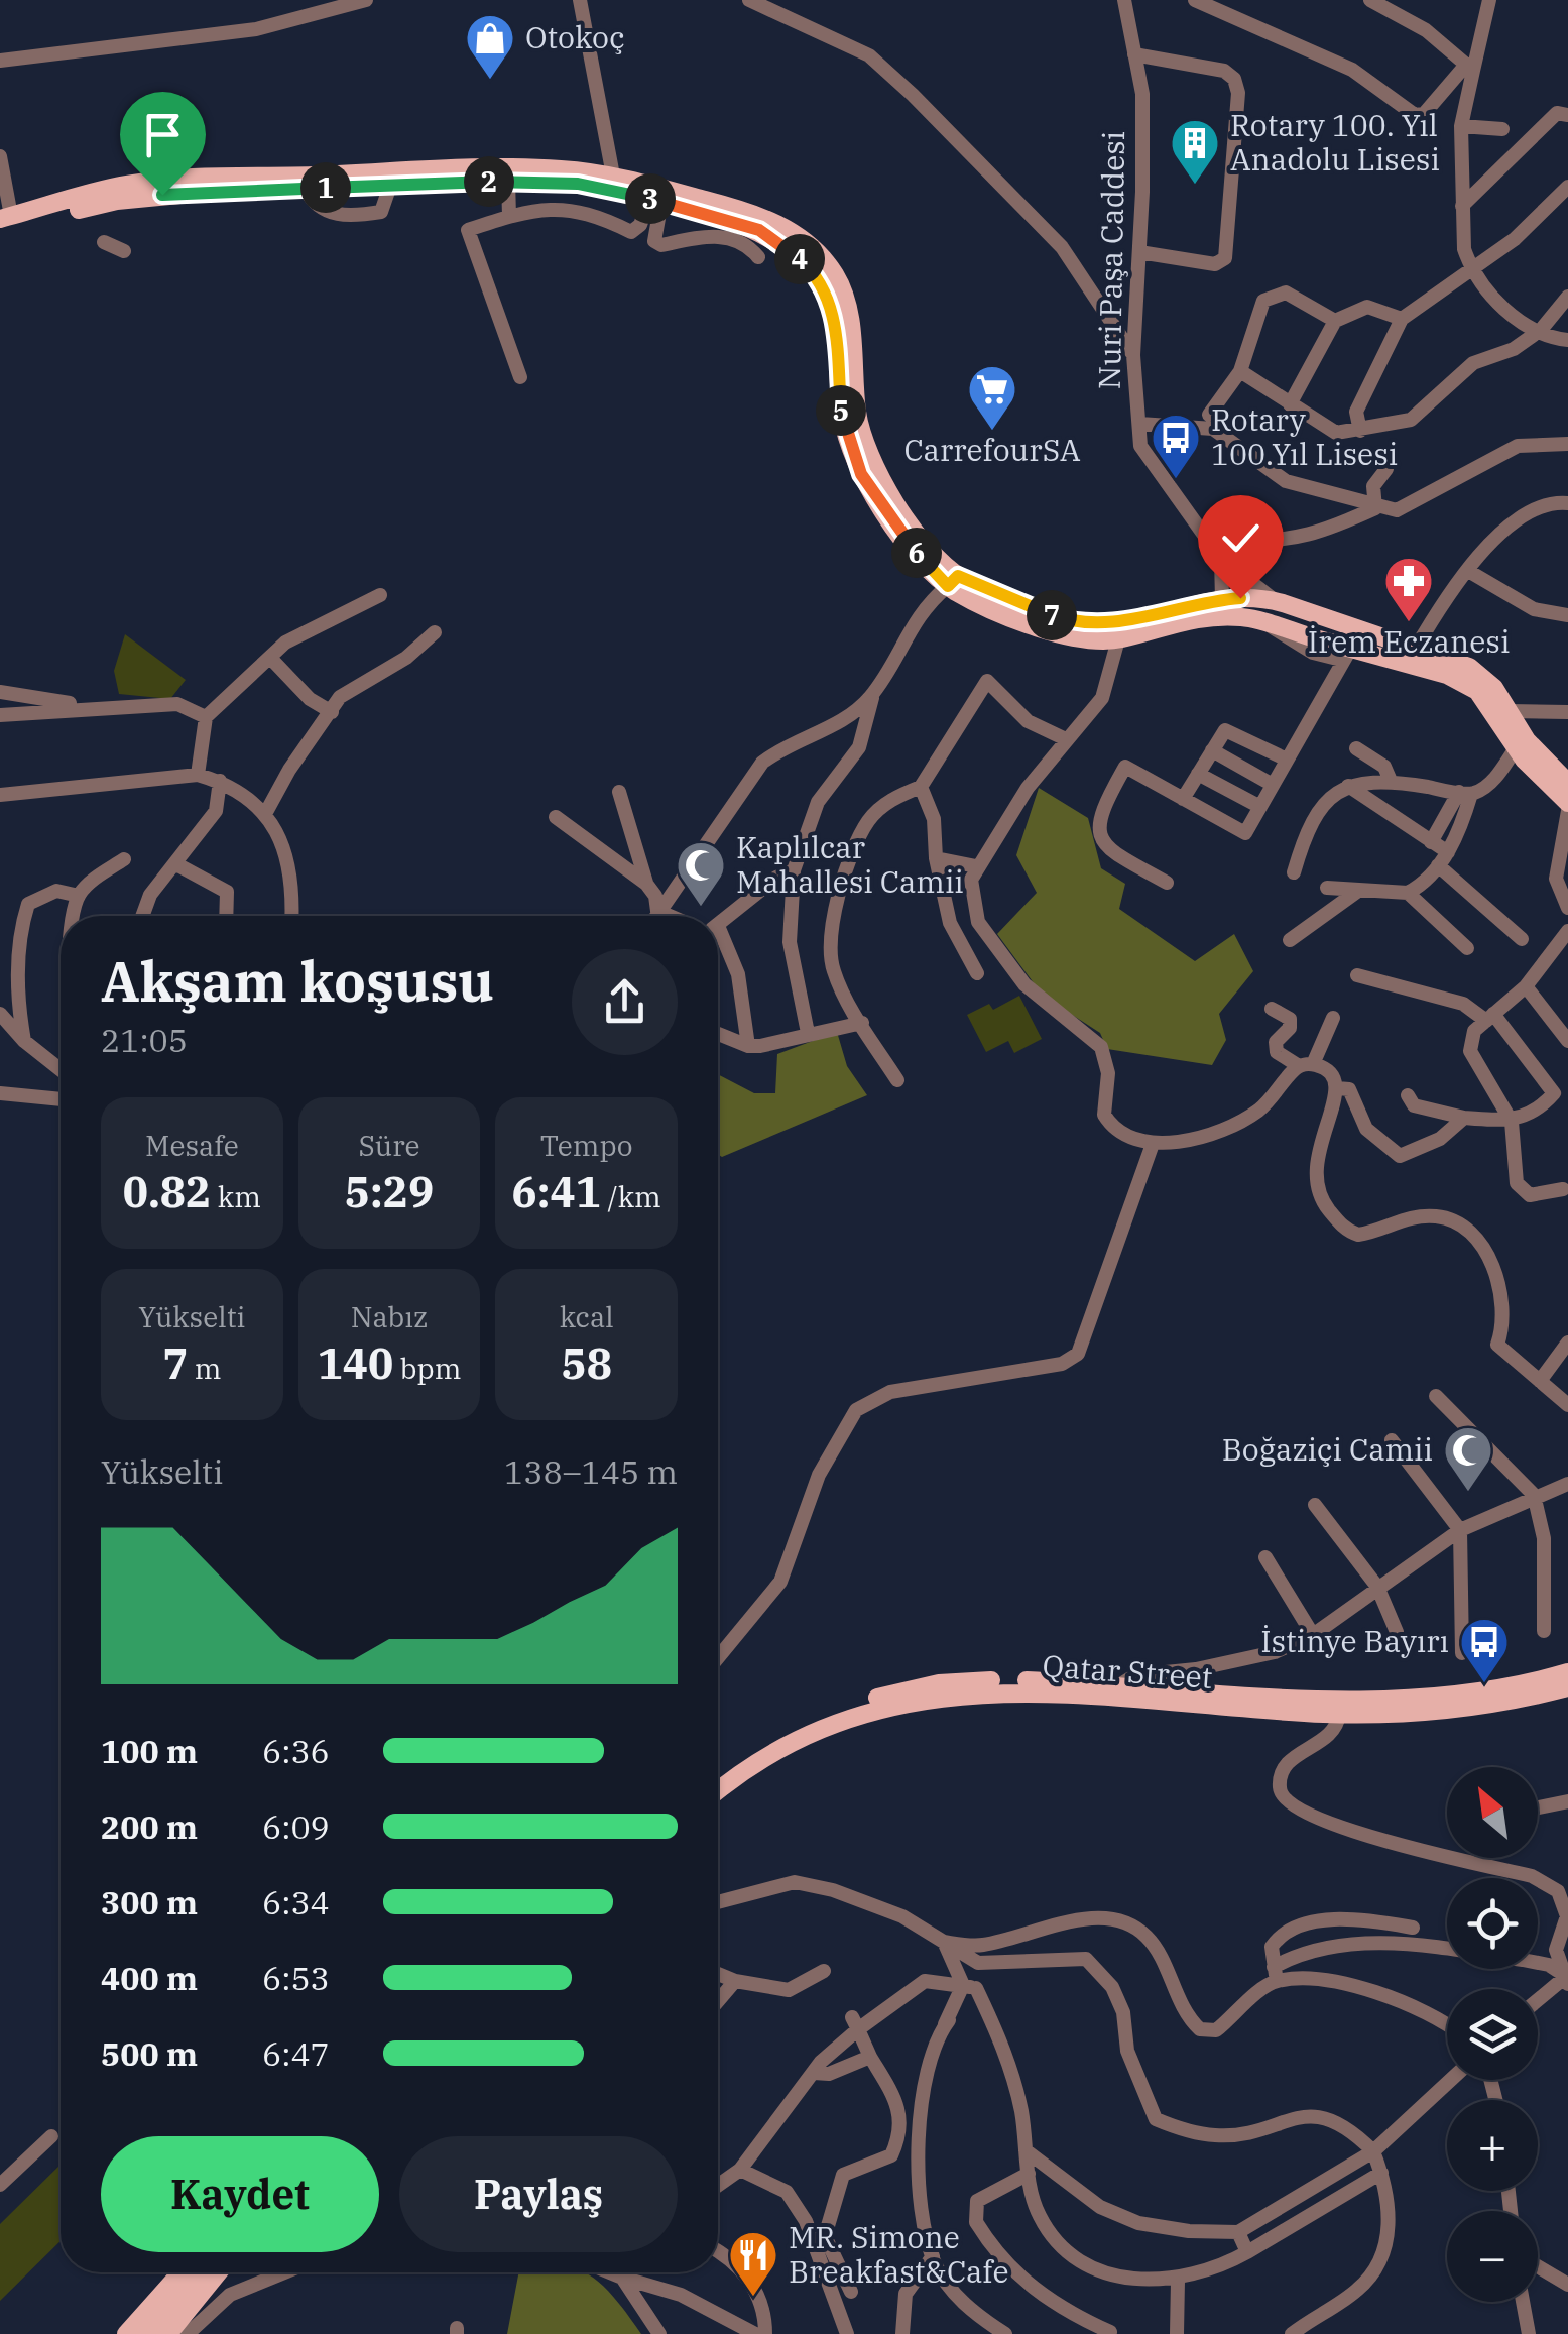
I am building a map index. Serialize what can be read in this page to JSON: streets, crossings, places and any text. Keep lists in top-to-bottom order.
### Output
{
  "streets": {
    "main road": ["Qatar Street"],
    "street": ["Nuri Paşa Caddesi"]
  },
  "places": {
    "shop": ["Otokoç"],
    "building": ["Rotary 100. Yıl Anadolu Lisesi"],
    "supermarket": ["CarrefourSA"],
    "bus stop": ["Rotary 100.Yıl Lisesi", "İstinye Bayırı"],
    "pharmacy": ["İrem Eczanesi"],
    "mosque": ["Kaplılcar Mahallesi Camii", "Boğaziçi Camii"],
    "restaurant": ["MR. Simone Breakfast&Cafe"]
  },
  "north": "top left",
  "page": {
    "pins": [
      "2",
      "1",
      "3",
      "4",
      "5",
      "6",
      "7"
    ],
    "heading": ["Akşam koşusu", "21:05"],
    "stats": [
      ["Mesafe", "0.82 km"],
      ["Süre", "5:29"],
      ["Tempo", "6:41 /km"],
      ["Yükselti", "7 m"],
      ["Nabız", "140 bpm"],
      ["kcal", "58"]
    ],
    "chart": ["Yükselti", "138–145 m"],
    "list": [
      {
        "name": "100 m",
        "note": "6:36"
      },
      {
        "name": "200 m",
        "note": "6:09"
      },
      {
        "name": "300 m",
        "note": "6:34"
      },
      {
        "name": "400 m",
        "note": "6:53"
      },
      {
        "name": "500 m",
        "note": "6:47"
      }
    ],
    "map_buttons": ["+", "−"],
    "buttons": ["Kaydet", "Paylaş"]
  }
}
